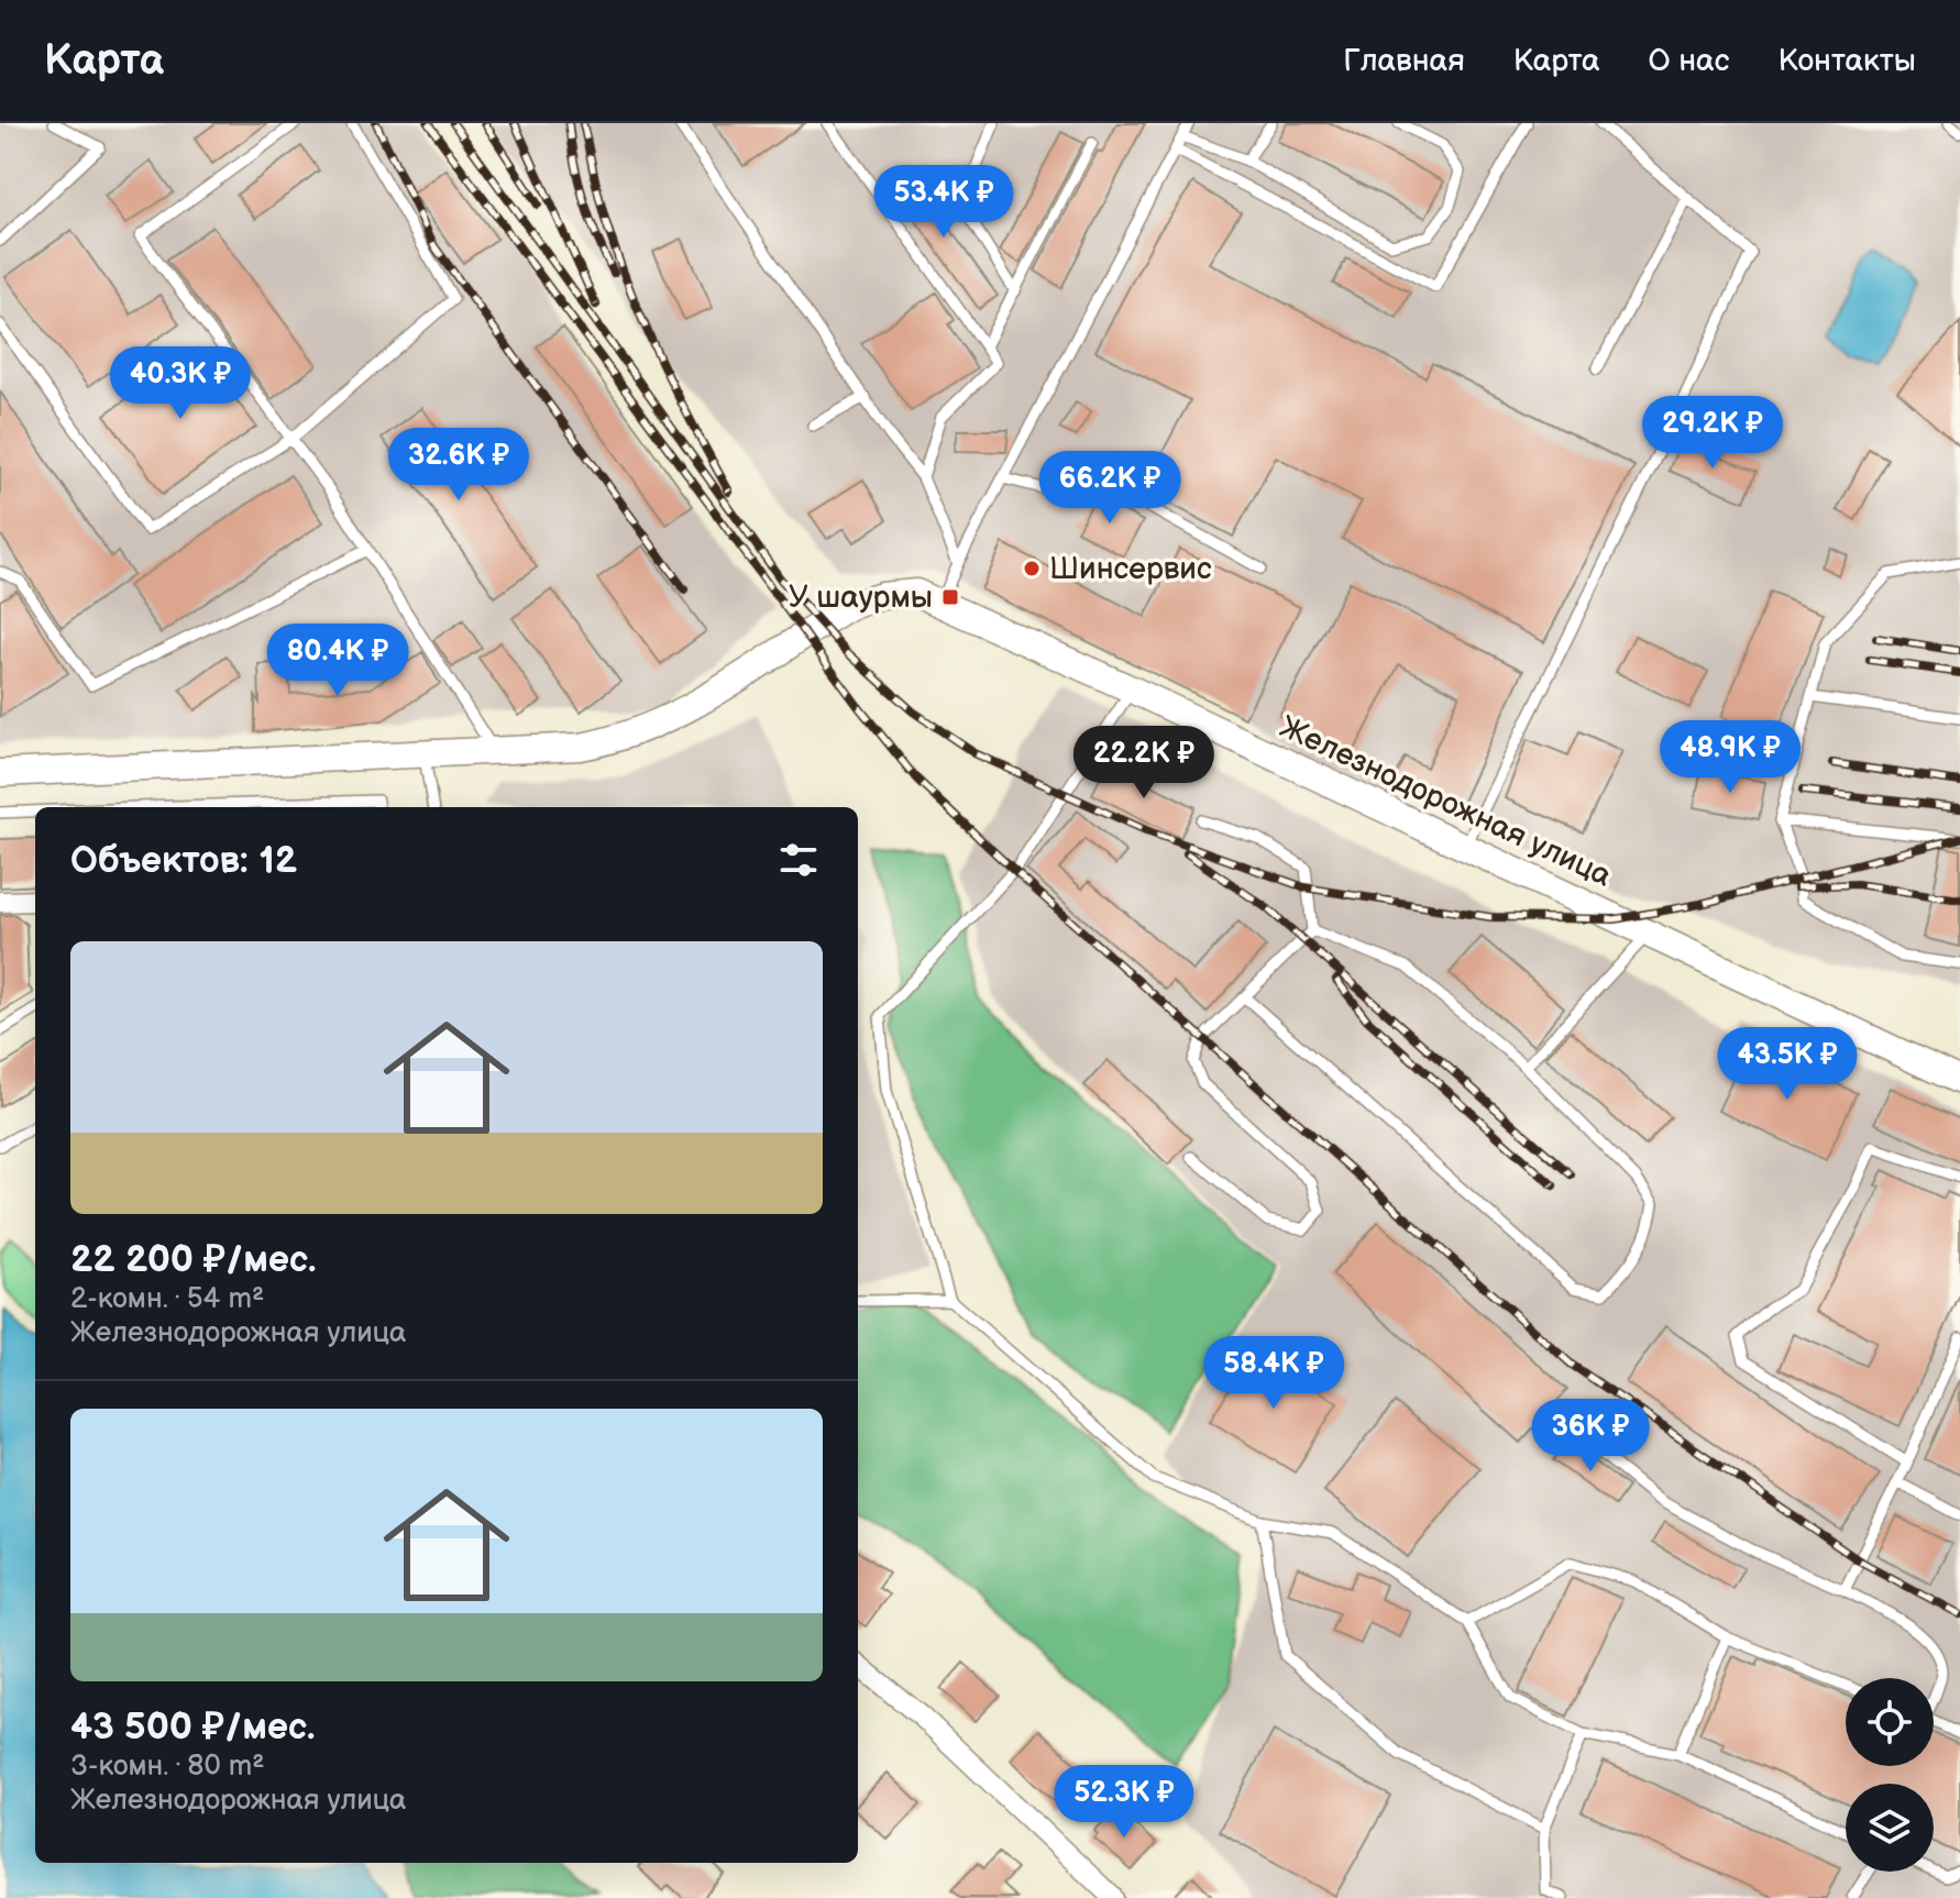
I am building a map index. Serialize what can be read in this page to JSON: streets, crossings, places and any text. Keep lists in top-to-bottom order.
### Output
{
  "streets": {
    "street": ["Железнодорожная улица"]
  },
  "places": {
    "other": ["Шинсервис"],
    "transit": ["У шаурмы"]
  },
  "page": {
    "header": "Карта",
    "nav": [
      "Главная",
      "Карта",
      "О нас",
      "Контакты"
    ],
    "price": [
      "53.4K ₽",
      "40.3K ₽",
      "29.2K ₽",
      "32.6K ₽",
      "66.2K ₽",
      "80.4K ₽",
      "48.9K ₽",
      "22.2K ₽",
      "43.5K ₽",
      "58.4K ₽",
      "36K ₽",
      "52.3K ₽"
    ],
    "heading": "Объектов: 12",
    "list": [
      {
        "name": "22 200 ₽/мес.",
        "note": "2-комн. · 54 m² · Железнодорожная улица"
      },
      {
        "name": "43 500 ₽/мес.",
        "note": "3-комн. · 80 m² · Железнодорожная улица"
      }
    ]
  }
}
